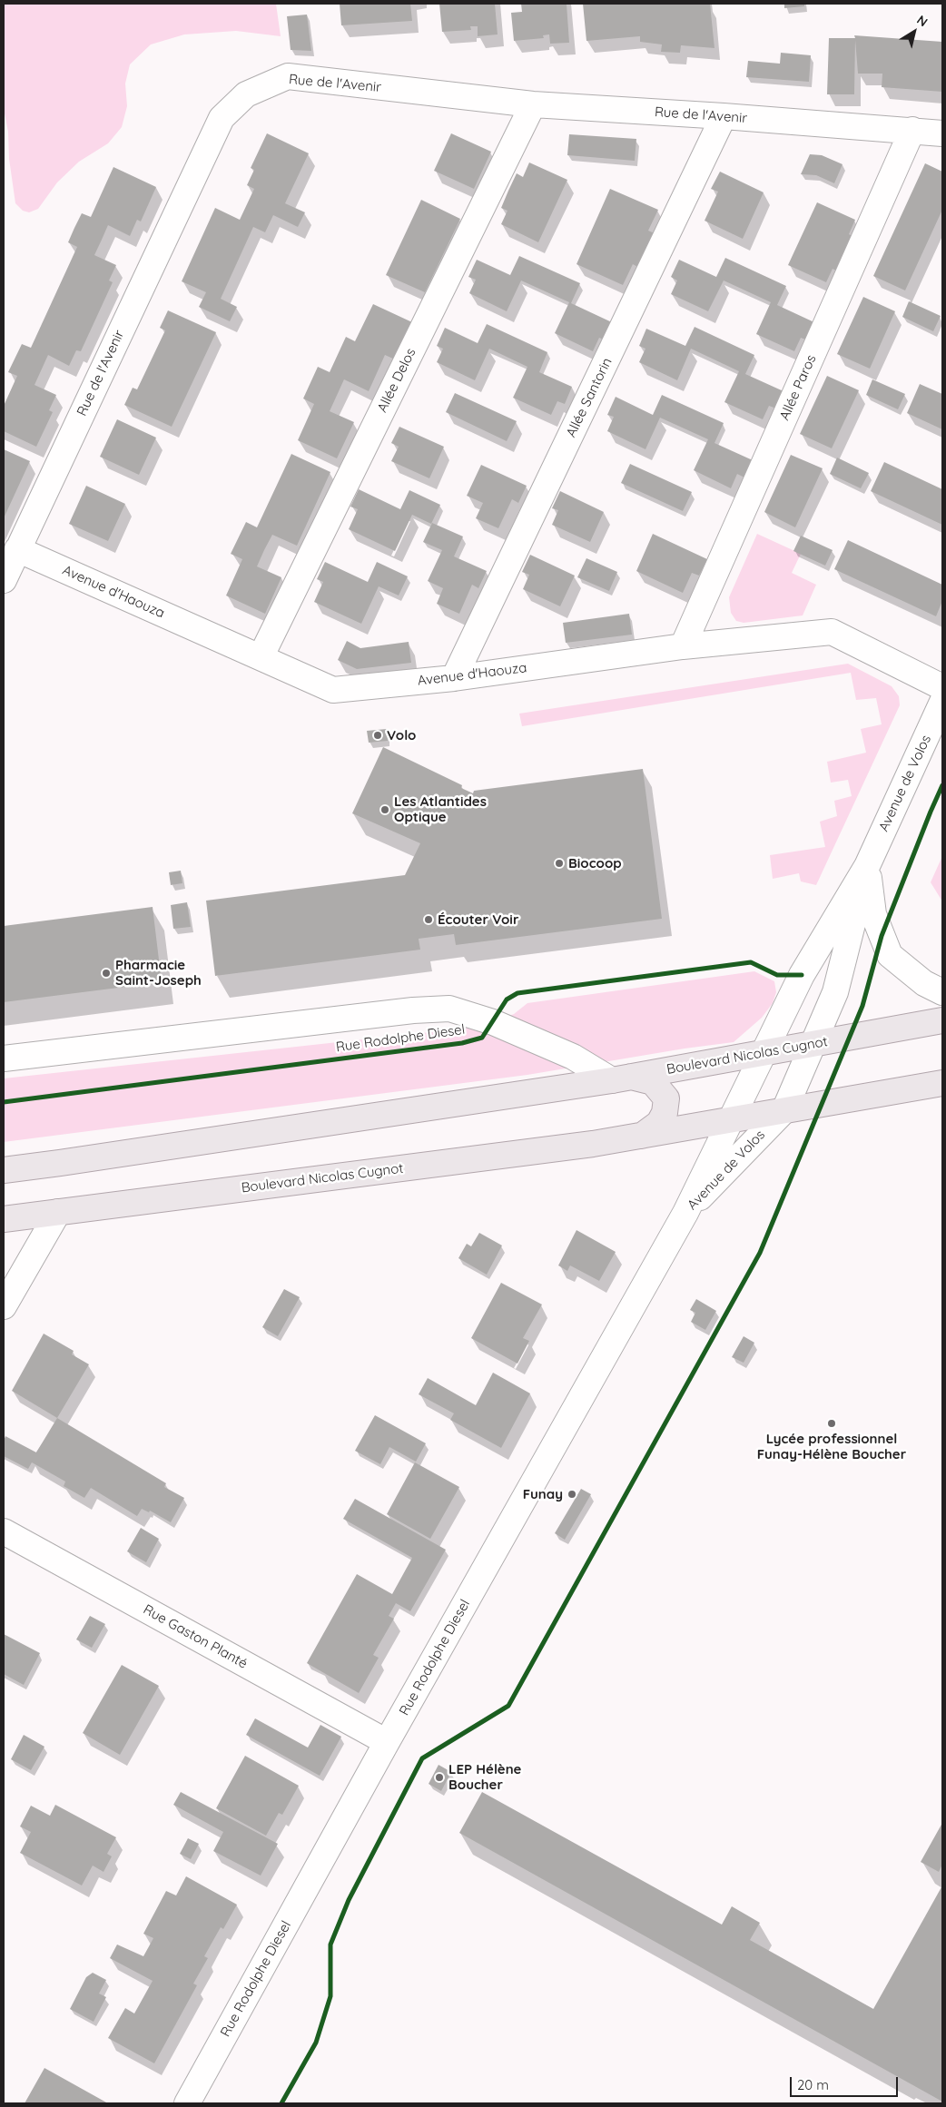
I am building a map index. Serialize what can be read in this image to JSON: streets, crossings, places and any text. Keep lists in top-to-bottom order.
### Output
{
  "streets": {
    "main road": ["Boulevard Nicolas Cugnot"],
    "street": [
      "Rue de l'Avenir",
      "Allée Delos",
      "Allée Paros",
      "Allée Santorin",
      "Avenue d'Haouza",
      "Avenue de Volos",
      "Rue Rodolphe Diesel",
      "Rue Gaston Planté"
    ]
  },
  "crossings": [
    ["Rue de l'Avenir", "Allée Delos"],
    ["Rue de l'Avenir", "Allée Paros"],
    ["Rue de l'Avenir", "Allée Santorin"],
    ["Rue de l'Avenir", "Avenue d'Haouza"],
    ["Allée Delos", "Avenue d'Haouza"],
    ["Allée Paros", "Avenue d'Haouza"],
    ["Allée Santorin", "Avenue d'Haouza"],
    ["Avenue de Volos", "Rue Rodolphe Diesel"],
    ["Avenue de Volos", "Boulevard Nicolas Cugnot"],
    ["Rue Rodolphe Diesel", "Boulevard Nicolas Cugnot"],
    ["Rue Rodolphe Diesel", "Rue Gaston Planté"]
  ],
  "places": [
    "Volo",
    "Les Atlantides Optique",
    "Biocoop",
    "Écouter Voir",
    "Pharmacie Saint-Joseph",
    "Lycée professionnel Funay-Hélène Boucher",
    "Funay",
    "LEP Hélène Boucher"
  ],
  "scale_bar": "20 m",
  "north": "top right"
}
